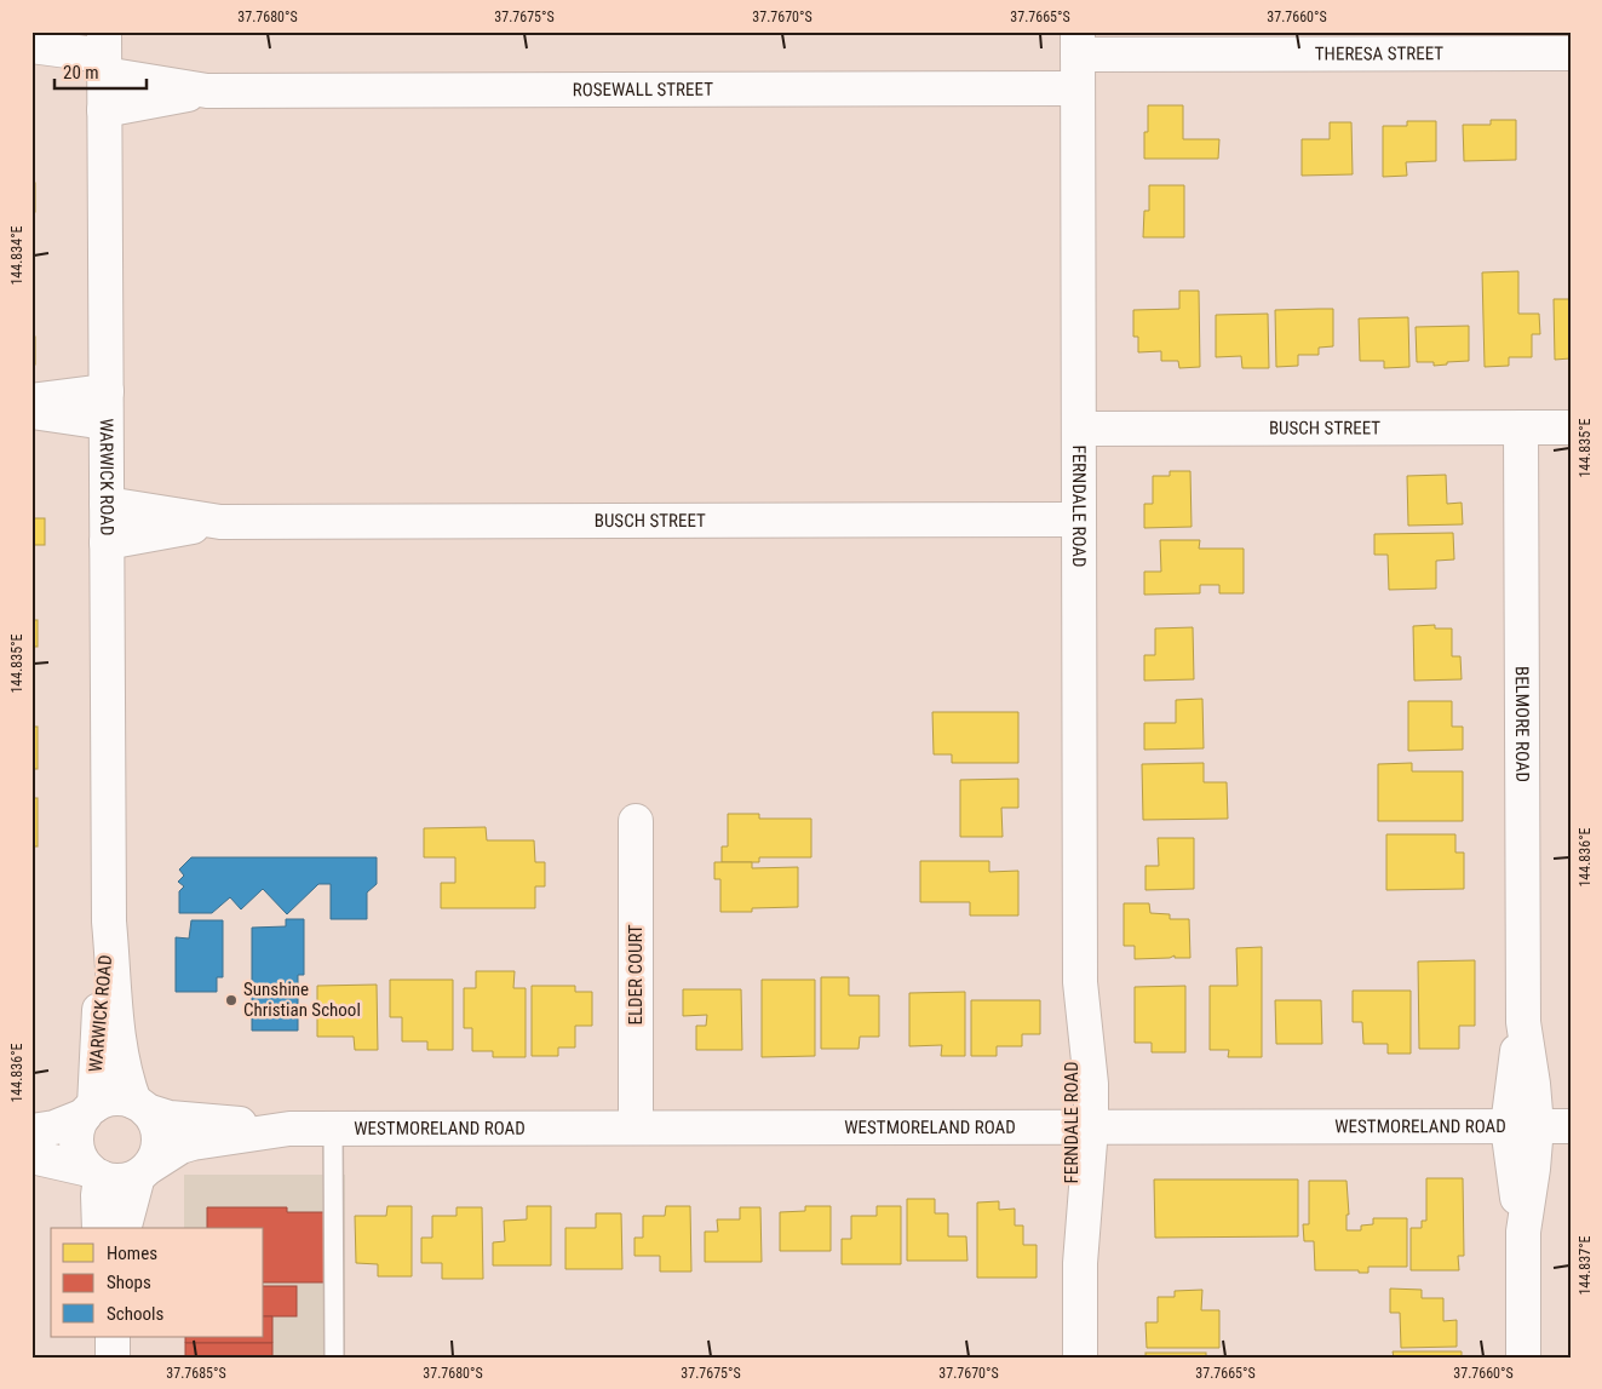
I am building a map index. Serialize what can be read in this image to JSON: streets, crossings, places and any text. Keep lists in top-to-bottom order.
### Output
{
  "streets": {
    "street": [
      "THERESA STREET",
      "ROSEWALL STREET",
      "BUSCH STREET",
      "WARWICK ROAD",
      "FERNDALE ROAD",
      "BELMORE ROAD",
      "ELDER COURT",
      "WESTMORELAND ROAD"
    ]
  },
  "crossings": [
    ["THERESA STREET", "FERNDALE ROAD"],
    ["ROSEWALL STREET", "WARWICK ROAD"],
    ["ROSEWALL STREET", "FERNDALE ROAD"],
    ["BUSCH STREET", "WARWICK ROAD"],
    ["BUSCH STREET", "FERNDALE ROAD"],
    ["BUSCH STREET", "BELMORE ROAD"],
    ["FERNDALE ROAD", "WESTMORELAND ROAD"],
    ["BELMORE ROAD", "WESTMORELAND ROAD"],
    ["ELDER COURT", "WESTMORELAND ROAD"]
  ],
  "places": ["Sunshine Christian School"],
  "legend": ["Homes", "Shops", "Schools"],
  "scale_bar": "20 m",
  "coordinates": [
    "37.7680°S",
    "37.7675°S",
    "37.7670°S",
    "37.7665°S",
    "37.7660°S",
    "144.834°E",
    "144.835°E",
    "144.836°E",
    "144.837°E",
    "37.7685°S"
  ]
}
